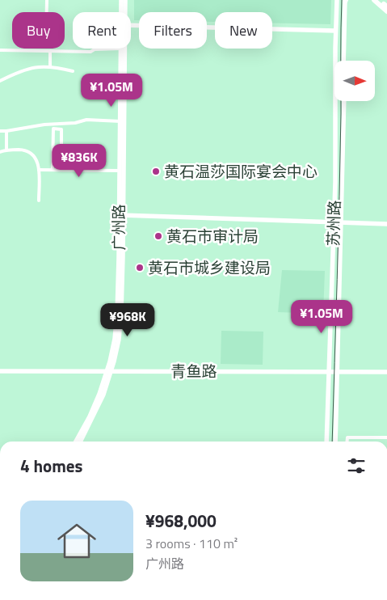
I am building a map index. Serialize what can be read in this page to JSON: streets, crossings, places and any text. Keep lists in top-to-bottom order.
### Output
{
  "streets": {
    "main road": ["苏州路", "广州路", "青鱼路"]
  },
  "crossings": [
    ["苏州路", "青鱼路"],
    ["广州路", "青鱼路"]
  ],
  "places": ["黄石温莎国际宴会中心", "黄石市审计局", "黄石市城乡建设局"],
  "north": "right",
  "page": {
    "chip": [
      "Buy",
      "Rent",
      "Filters",
      "New"
    ],
    "price": [
      "¥1.05M",
      "¥836K",
      "¥1.05M",
      "¥968K"
    ],
    "heading": "4 homes",
    "list": [
      {
        "name": "¥968,000",
        "note": "3 rooms · 110 m² · 广州路"
      }
    ]
  }
}
